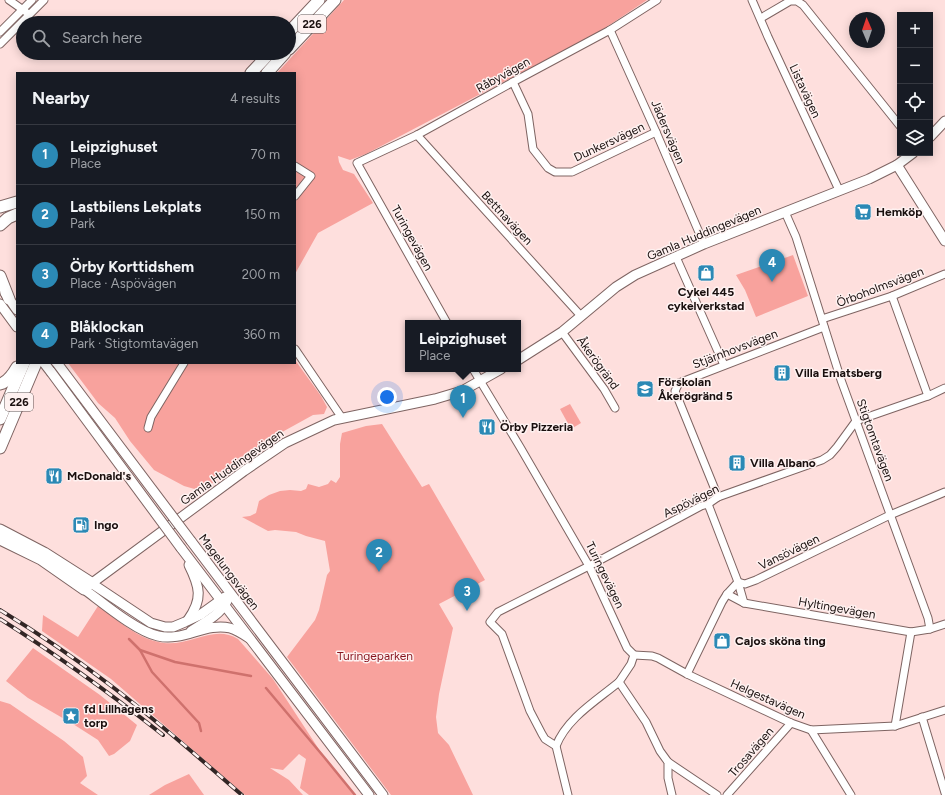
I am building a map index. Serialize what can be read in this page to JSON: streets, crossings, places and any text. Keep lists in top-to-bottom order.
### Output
{
  "streets": {
    "main road": ["226", "Gamla Huddingevägen", "Magelungsvägen"],
    "street": [
      "Råbyvägen",
      "Listavägen",
      "Jädersvägen",
      "Dunkersvägen",
      "Bettnavägen",
      "Turingevägen",
      "Örboholmsvägen",
      "Stjärnhovsvägen",
      "Åkerögränd",
      "Stigtomtavägen",
      "Aspövägen",
      "Vansövägen",
      "Hyltingevägen",
      "Helgestavägen",
      "Trosavägen"
    ]
  },
  "crossings": [
    ["Råbyvägen", "Jädersvägen"],
    ["Råbyvägen", "Dunkersvägen"],
    ["Råbyvägen", "Bettnavägen"],
    ["Råbyvägen", "Turingevägen"],
    ["Listavägen", "Gamla Huddingevägen"],
    ["Jädersvägen", "Dunkersvägen"],
    ["Jädersvägen", "Gamla Huddingevägen"],
    ["Bettnavägen", "Gamla Huddingevägen"],
    ["Gamla Huddingevägen", "Turingevägen"],
    ["Gamla Huddingevägen", "Åkerögränd"],
    ["Gamla Huddingevägen", "Stigtomtavägen"],
    ["Turingevägen", "Aspövägen"],
    ["Turingevägen", "Helgestavägen"],
    ["Örboholmsvägen", "Stigtomtavägen"],
    ["Stjärnhovsvägen", "Stigtomtavägen"],
    ["Stjärnhovsvägen", "Aspövägen"],
    ["Stigtomtavägen", "Aspövägen"],
    ["Stigtomtavägen", "Vansövägen"],
    ["Stigtomtavägen", "Hyltingevägen"],
    ["Helgestavägen", "Trosavägen"]
  ],
  "parks": ["Turingeparken"],
  "places": {
    "supermarket": ["Hemköp"],
    "shop": ["Cykel 445 cykelverkstad", "Cajos sköna ting"],
    "building": ["Villa Ematsberg", "Villa Albano"],
    "school or university": ["Förskolan Åkerögränd 5"],
    "restaurant": ["Örby Pizzeria", "McDonald's"],
    "fuel station": ["Ingo"],
    "place": ["fd Lillhagens torp"]
  },
  "north": "top",
  "page": {
    "map_buttons": ["+", "−"],
    "search": "Search here",
    "heading": ["Nearby", "4 results"],
    "list": [
      {
        "mark": "1",
        "name": "Leipzighuset",
        "note": "Place",
        "value": "70 m"
      },
      {
        "mark": "2",
        "name": "Lastbilens Lekplats",
        "note": "Park",
        "value": "150 m"
      },
      {
        "mark": "3",
        "name": "Örby Korttidshem",
        "note": "Place · Aspövägen",
        "value": "200 m"
      },
      {
        "mark": "4",
        "name": "Blåklockan",
        "note": "Park · Stigtomtavägen",
        "value": "360 m"
      }
    ],
    "pins": [
      "4",
      "1",
      "2",
      "3"
    ],
    "popup": ["Leipzighuset", "Place"]
  }
}
